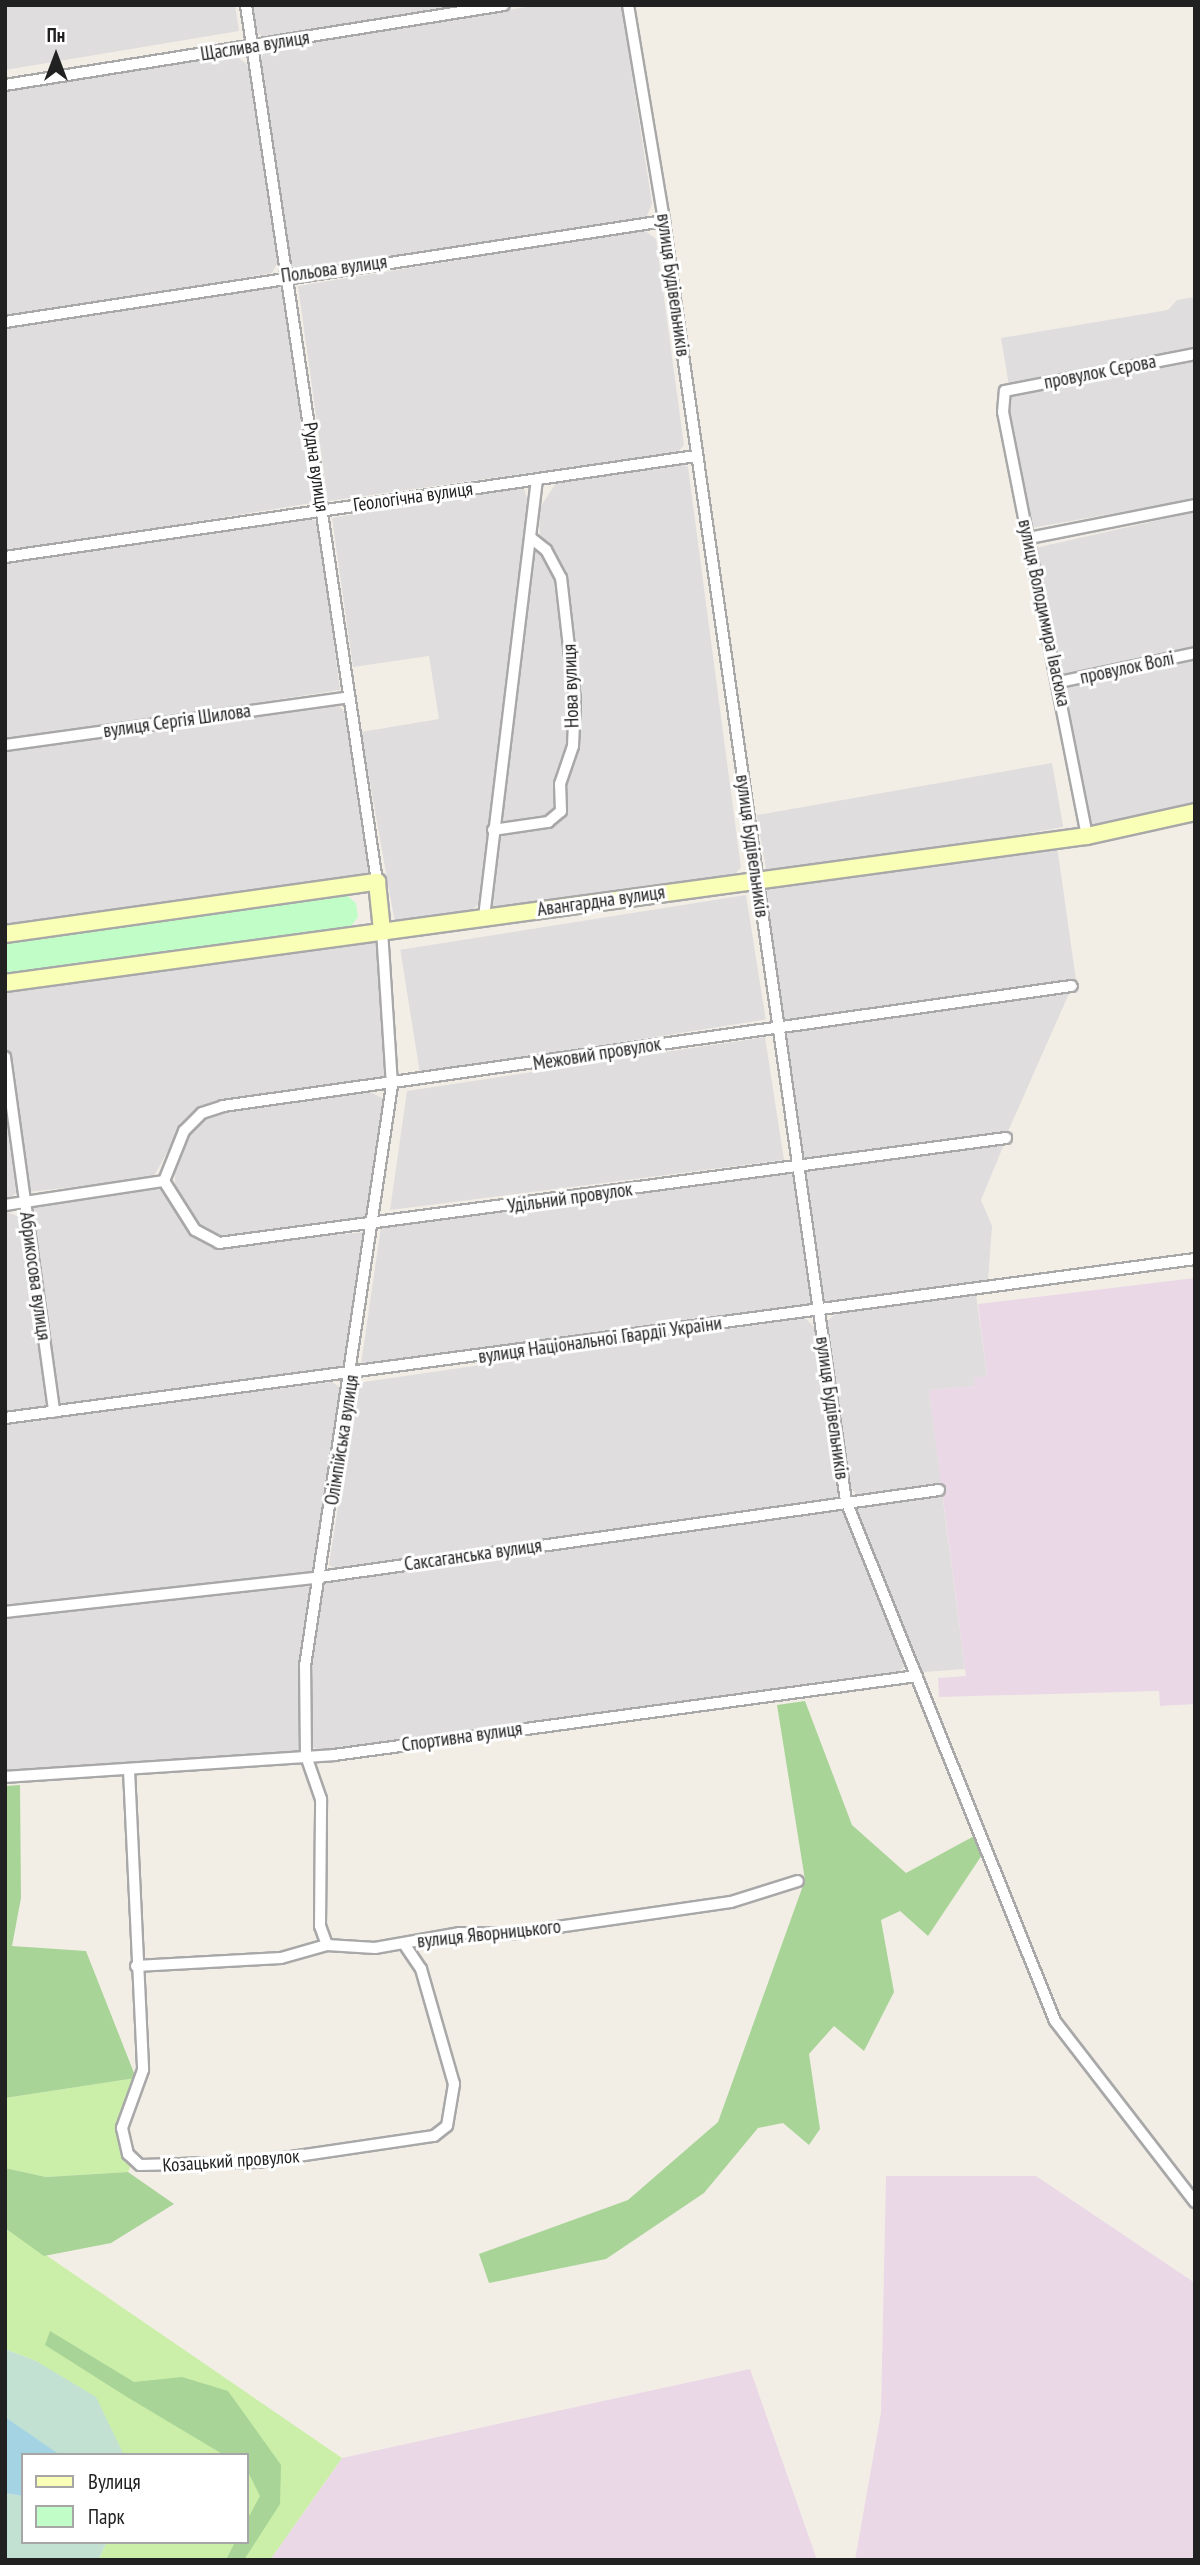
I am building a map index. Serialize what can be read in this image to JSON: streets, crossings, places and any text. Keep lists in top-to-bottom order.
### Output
{
  "streets": {
    "street": [
      "Щаслива вулиця",
      "Польова вулиця",
      "вулиця Будівельників",
      "провулок Сєрова",
      "Рудна вулиця",
      "Геологічна вулиця",
      "вулиця Володимира Івасюка",
      "провулок Волі",
      "Нова вулиця",
      "вулиця Сергія Шилова",
      "Авангардна вулиця",
      "Межовий провулок",
      "Удільний провулок",
      "Абрикосова вулиця",
      "вулиця Національної Гвардії України",
      "Олімпійська вулиця",
      "Саксаганська вулиця",
      "Спортивна вулиця",
      "вулиця Яворницького",
      "Козацький провулок"
    ]
  },
  "crossings": [
    ["Щаслива вулиця", "Рудна вулиця"],
    ["Польова вулиця", "вулиця Будівельників"],
    ["Польова вулиця", "Рудна вулиця"],
    ["вулиця Будівельників", "Геологічна вулиця"],
    ["вулиця Будівельників", "Авангардна вулиця"],
    ["вулиця Будівельників", "Межовий провулок"],
    ["вулиця Будівельників", "Удільний провулок"],
    ["вулиця Будівельників", "вулиця Національної Гвардії України"],
    ["вулиця Будівельників", "Саксаганська вулиця"],
    ["вулиця Будівельників", "Спортивна вулиця"],
    ["провулок Сєрова", "вулиця Володимира Івасюка"],
    ["Рудна вулиця", "Геологічна вулиця"],
    ["Рудна вулиця", "вулиця Сергія Шилова"],
    ["Рудна вулиця", "Авангардна вулиця"],
    ["Рудна вулиця", "Олімпійська вулиця"],
    ["вулиця Володимира Івасюка", "провулок Волі"],
    ["вулиця Володимира Івасюка", "Авангардна вулиця"],
    ["Авангардна вулиця", "Олімпійська вулиця"],
    ["Межовий провулок", "Удільний провулок"],
    ["Межовий провулок", "Олімпійська вулиця"],
    ["Удільний провулок", "Олімпійська вулиця"],
    ["Абрикосова вулиця", "вулиця Національної Гвардії України"],
    ["вулиця Національної Гвардії України", "Олімпійська вулиця"],
    ["Олімпійська вулиця", "Саксаганська вулиця"],
    ["Олімпійська вулиця", "Спортивна вулиця"],
    ["Олімпійська вулиця", "вулиця Яворницького"],
    ["Спортивна вулиця", "Козацький провулок"],
    ["вулиця Яворницького", "Козацький провулок"]
  ],
  "legend": ["Вулиця", "Парк"],
  "north": "top"
}
